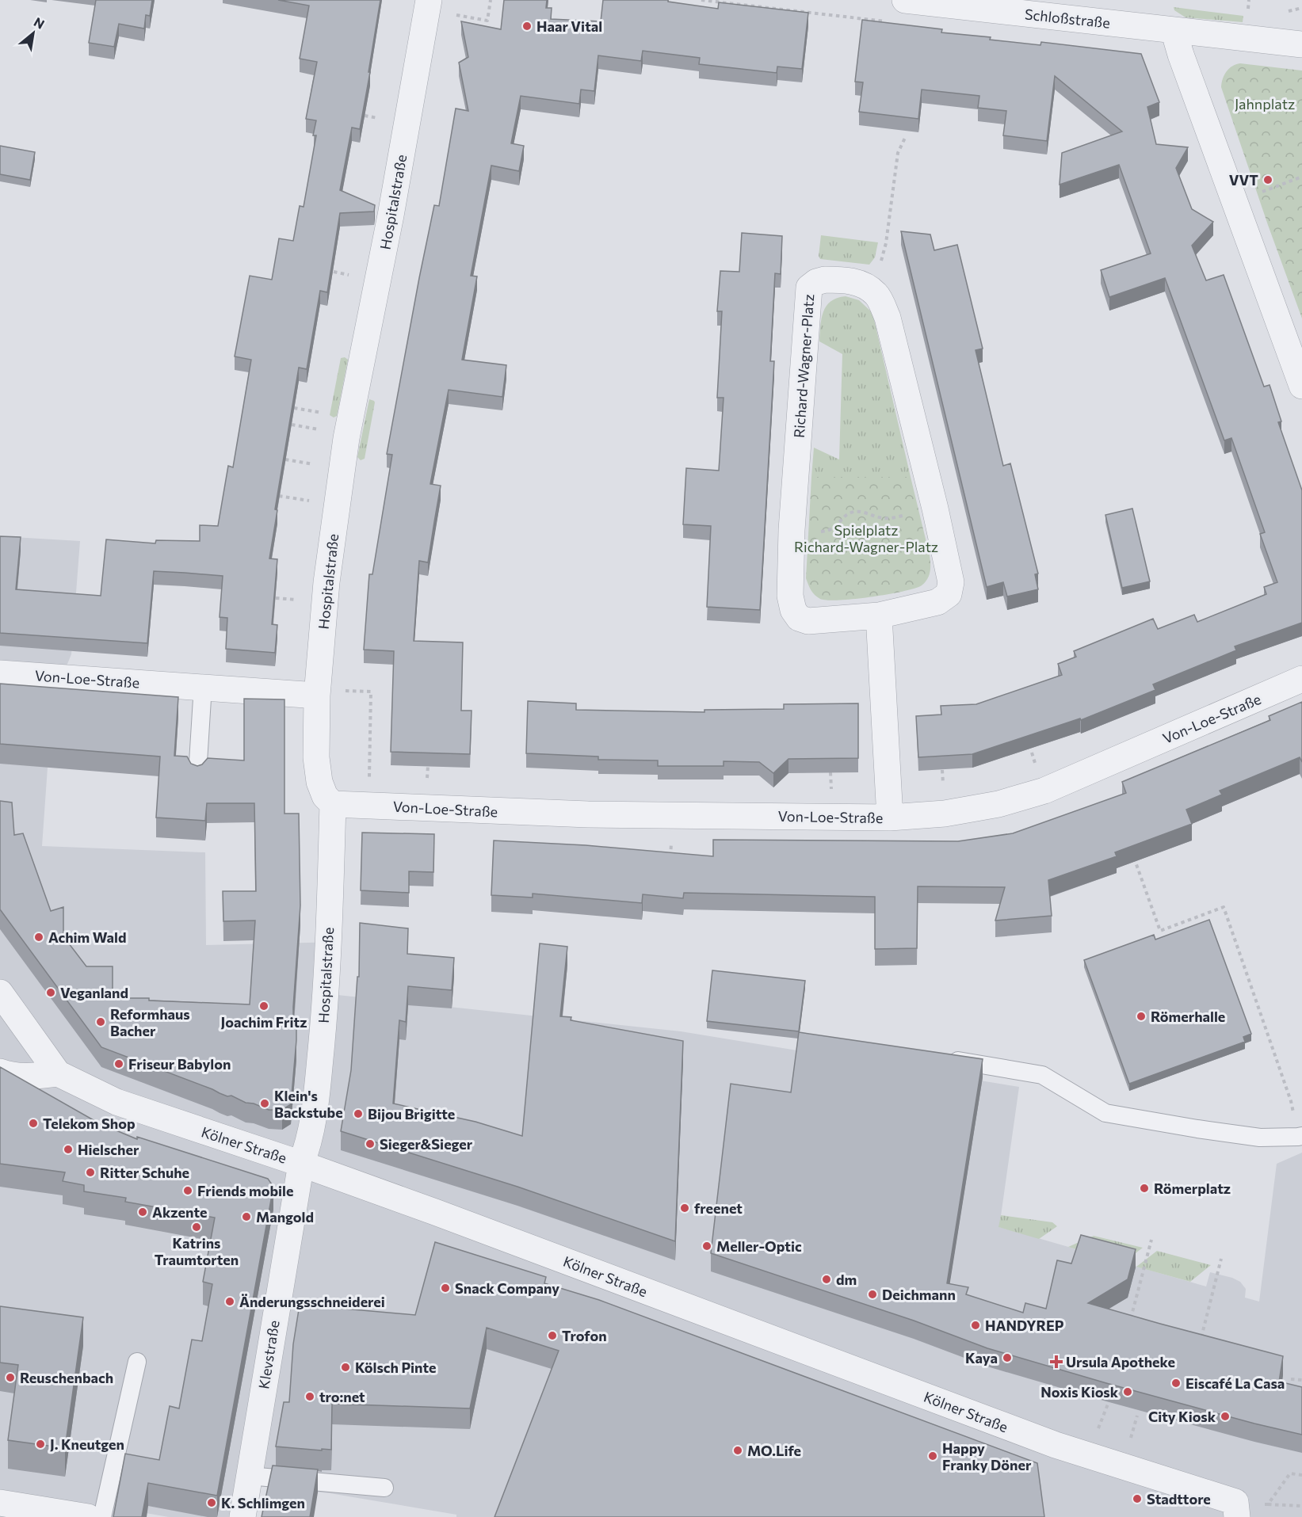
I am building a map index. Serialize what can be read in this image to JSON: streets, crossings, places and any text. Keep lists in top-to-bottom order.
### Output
{
  "streets": {
    "street": [
      "Schloßstraße",
      "Hospitalstraße",
      "Richard-Wagner-Platz",
      "Von-Loe-Straße",
      "Kölner Straße",
      "Klevstraße"
    ]
  },
  "crossings": [
    ["Hospitalstraße", "Von-Loe-Straße"],
    ["Hospitalstraße", "Kölner Straße"],
    ["Hospitalstraße", "Klevstraße"],
    ["Kölner Straße", "Klevstraße"]
  ],
  "parks": ["Jahnplatz", "Spielplatz Richard-Wagner-Platz"],
  "places": {
    "other": [
      "Haar Vital",
      "VVT",
      "Achim Wald",
      "Veganland",
      "Joachim Fritz",
      "Römerhalle",
      "Reformhaus Bacher",
      "Friseur Babylon",
      "Klein's Backstube",
      "Bijou Brigitte",
      "Telekom Shop",
      "Sieger&Sieger",
      "Hielscher",
      "Ritter Schuhe",
      "Römerplatz",
      "Friends mobile",
      "freenet",
      "Akzente",
      "Mangold",
      "Katrins Traumtorten",
      "Meller-Optic",
      "dm",
      "Snack Company",
      "Deichmann",
      "Änderungsschneiderei",
      "HANDYREP",
      "Trofon",
      "Kaya",
      "Kölsch Pinte",
      "Reuschenbach",
      "Eiscafé La Casa",
      "Noxis Kiosk",
      "tro:net",
      "City Kiosk",
      "J. Kneutgen",
      "MO.Life",
      "Happy Franky Döner",
      "Stadttore",
      "K. Schlimgen"
    ],
    "health": ["Ursula Apotheke"]
  },
  "north": "top right"
}
